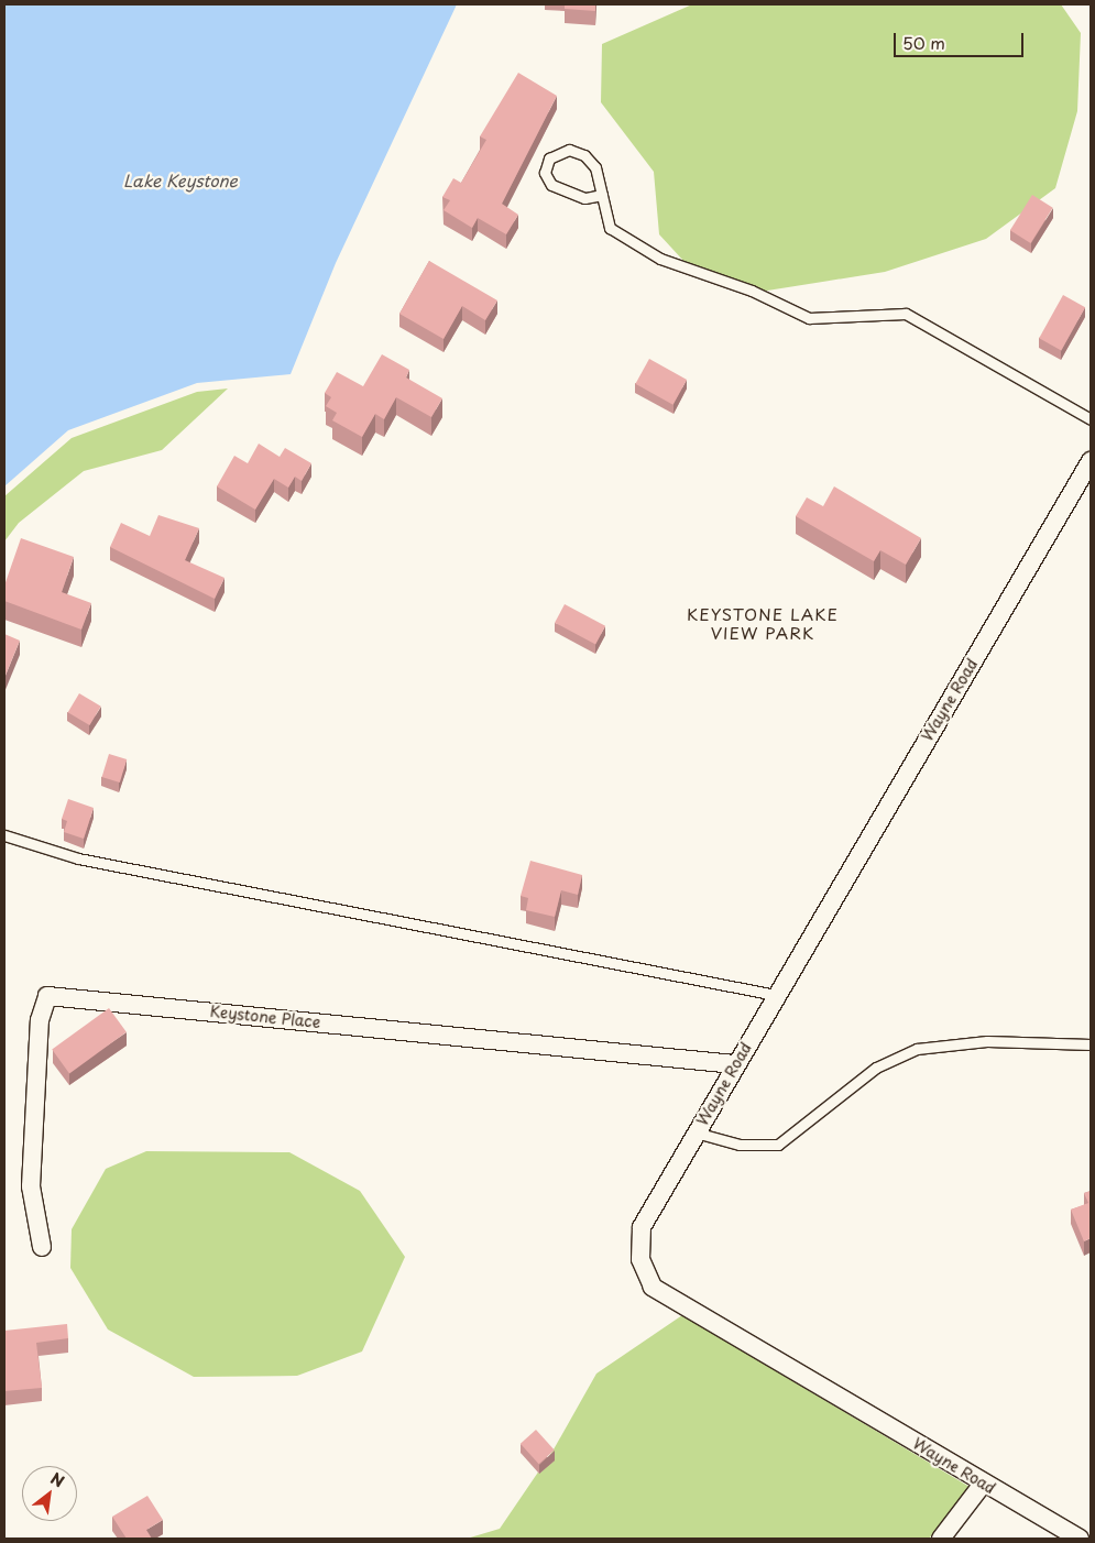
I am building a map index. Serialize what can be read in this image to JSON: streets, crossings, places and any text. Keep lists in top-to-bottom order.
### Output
{
  "streets": {
    "street": ["Wayne Road", "Keystone Place"]
  },
  "crossings": [
    ["Wayne Road", "Keystone Place"]
  ],
  "districts": ["KEYSTONE LAKE VIEW PARK"],
  "water": ["Lake Keystone"],
  "scale_bar": "50 m",
  "north": "top right"
}
